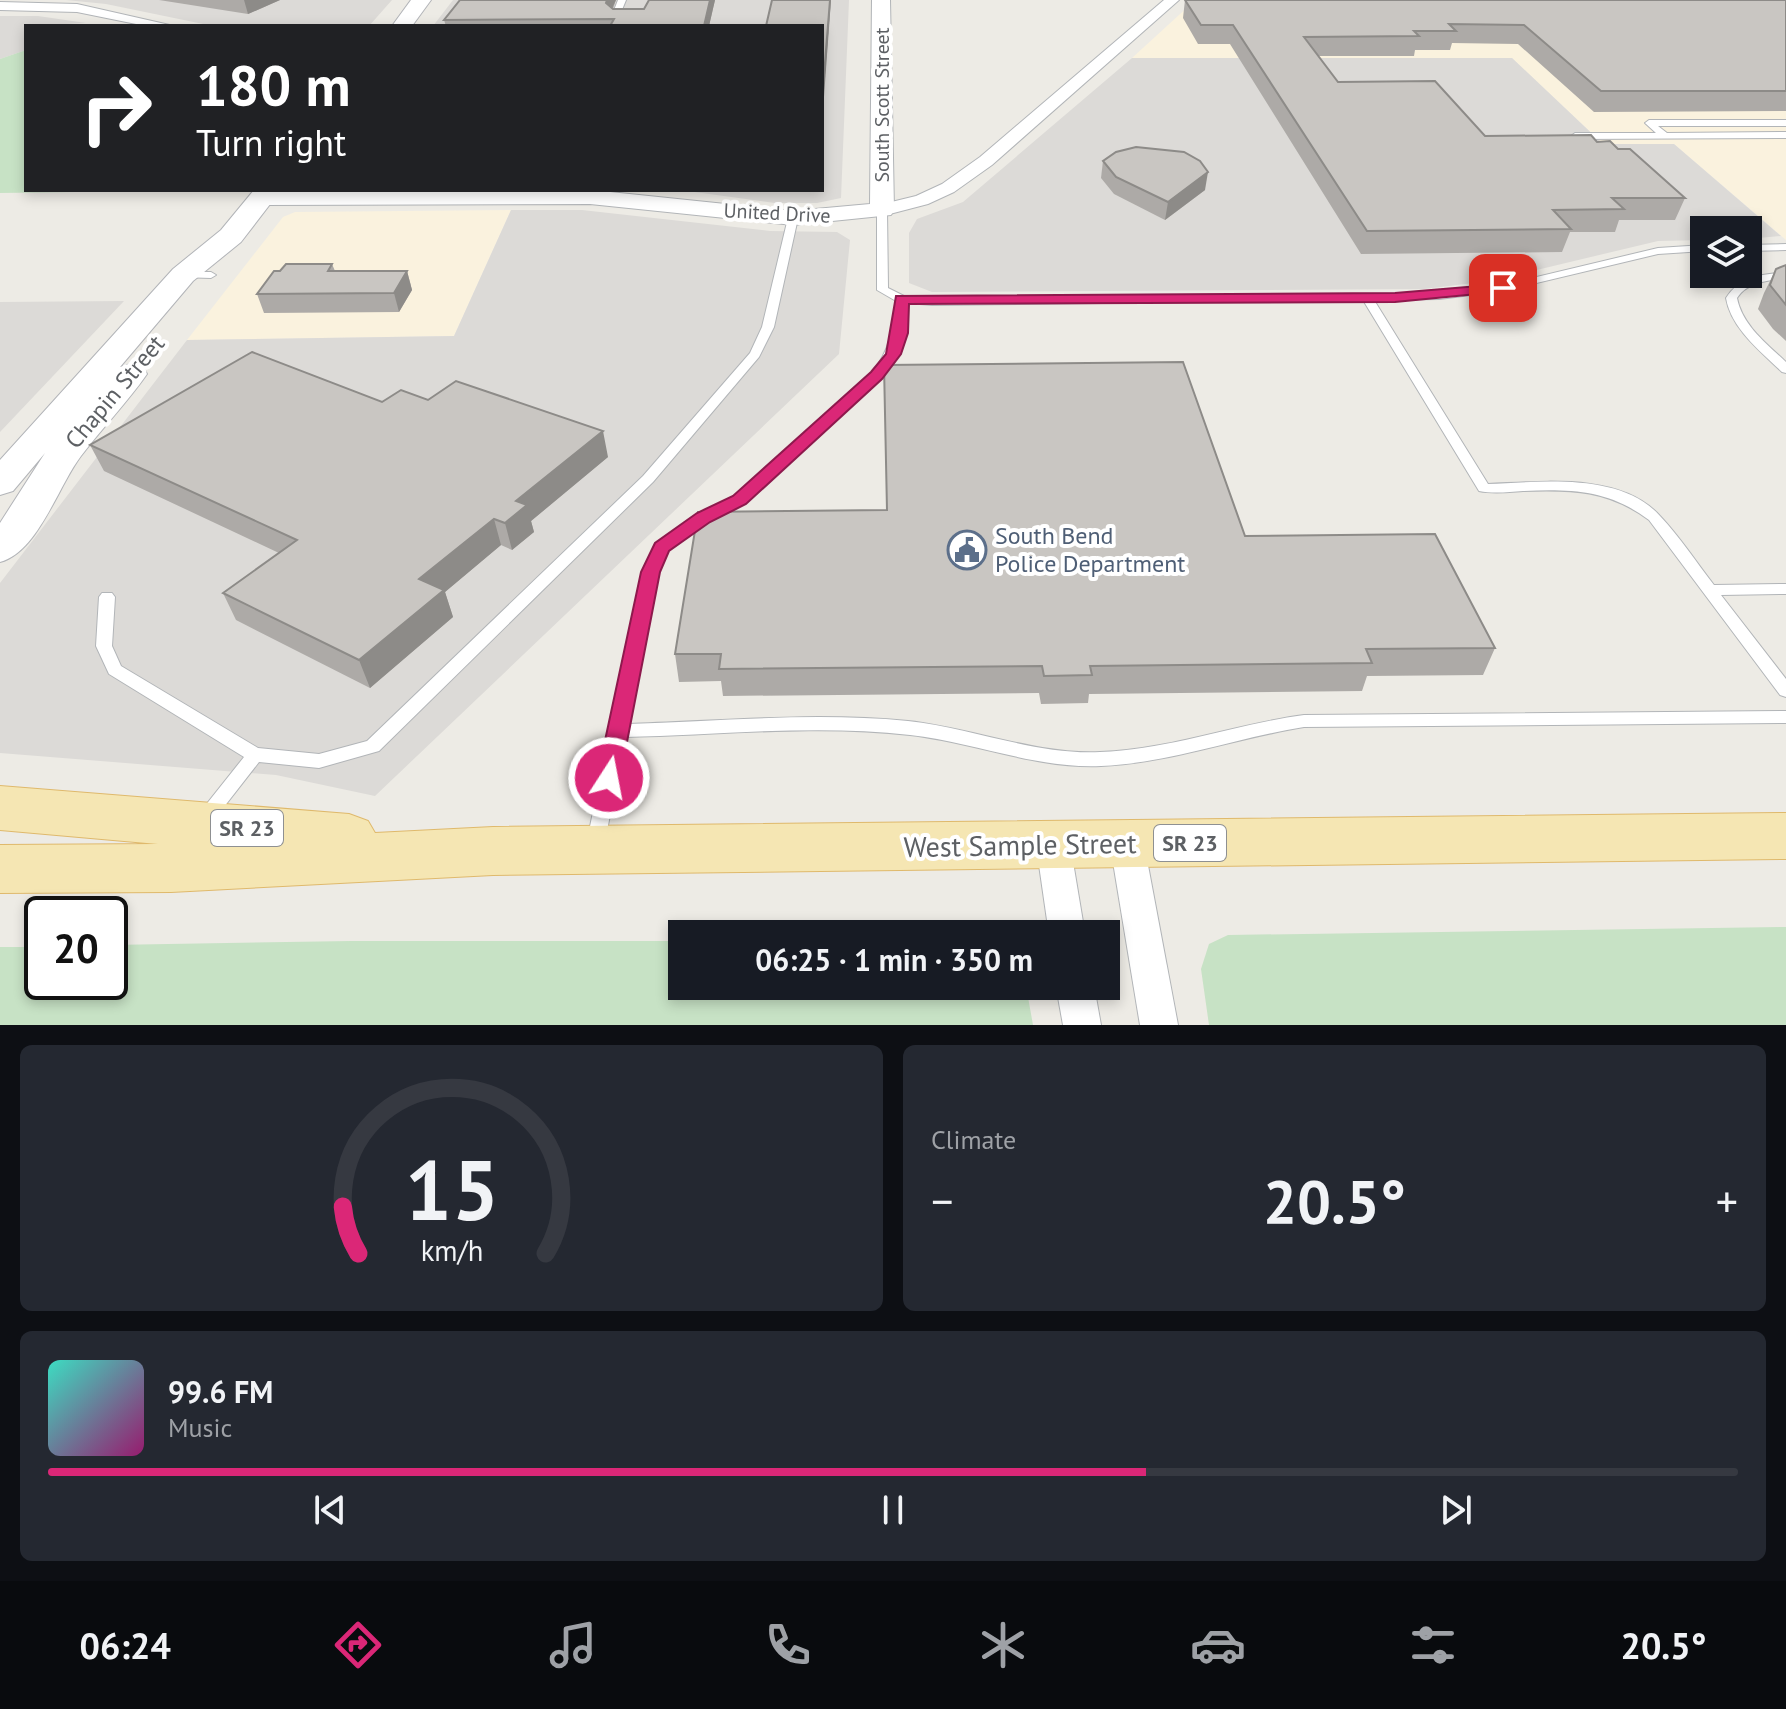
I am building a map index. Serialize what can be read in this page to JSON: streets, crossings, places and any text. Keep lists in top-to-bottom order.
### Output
{
  "streets": {
    "main road": ["Chapin Street", "SR 23", "West Sample Street"],
    "street": ["South Scott Street", "United Drive"]
  },
  "crossings": [
    ["South Scott Street", "United Drive"],
    ["United Drive", "Chapin Street"]
  ],
  "places": {
    "public building": ["South Bend Police Department"]
  },
  "page": {
    "turn": ["180 m", "Turn right"],
    "limit": "20",
    "trip": "06:25 · 1 min · 350 m",
    "tile": "Climate",
    "heat": ["−", "20.5°", "+"],
    "song": ["99.6 FM", "Music"],
    "tabs": ["06:24", "20.5°"],
    "gauge": ["15", "km/h"]
  }
}
